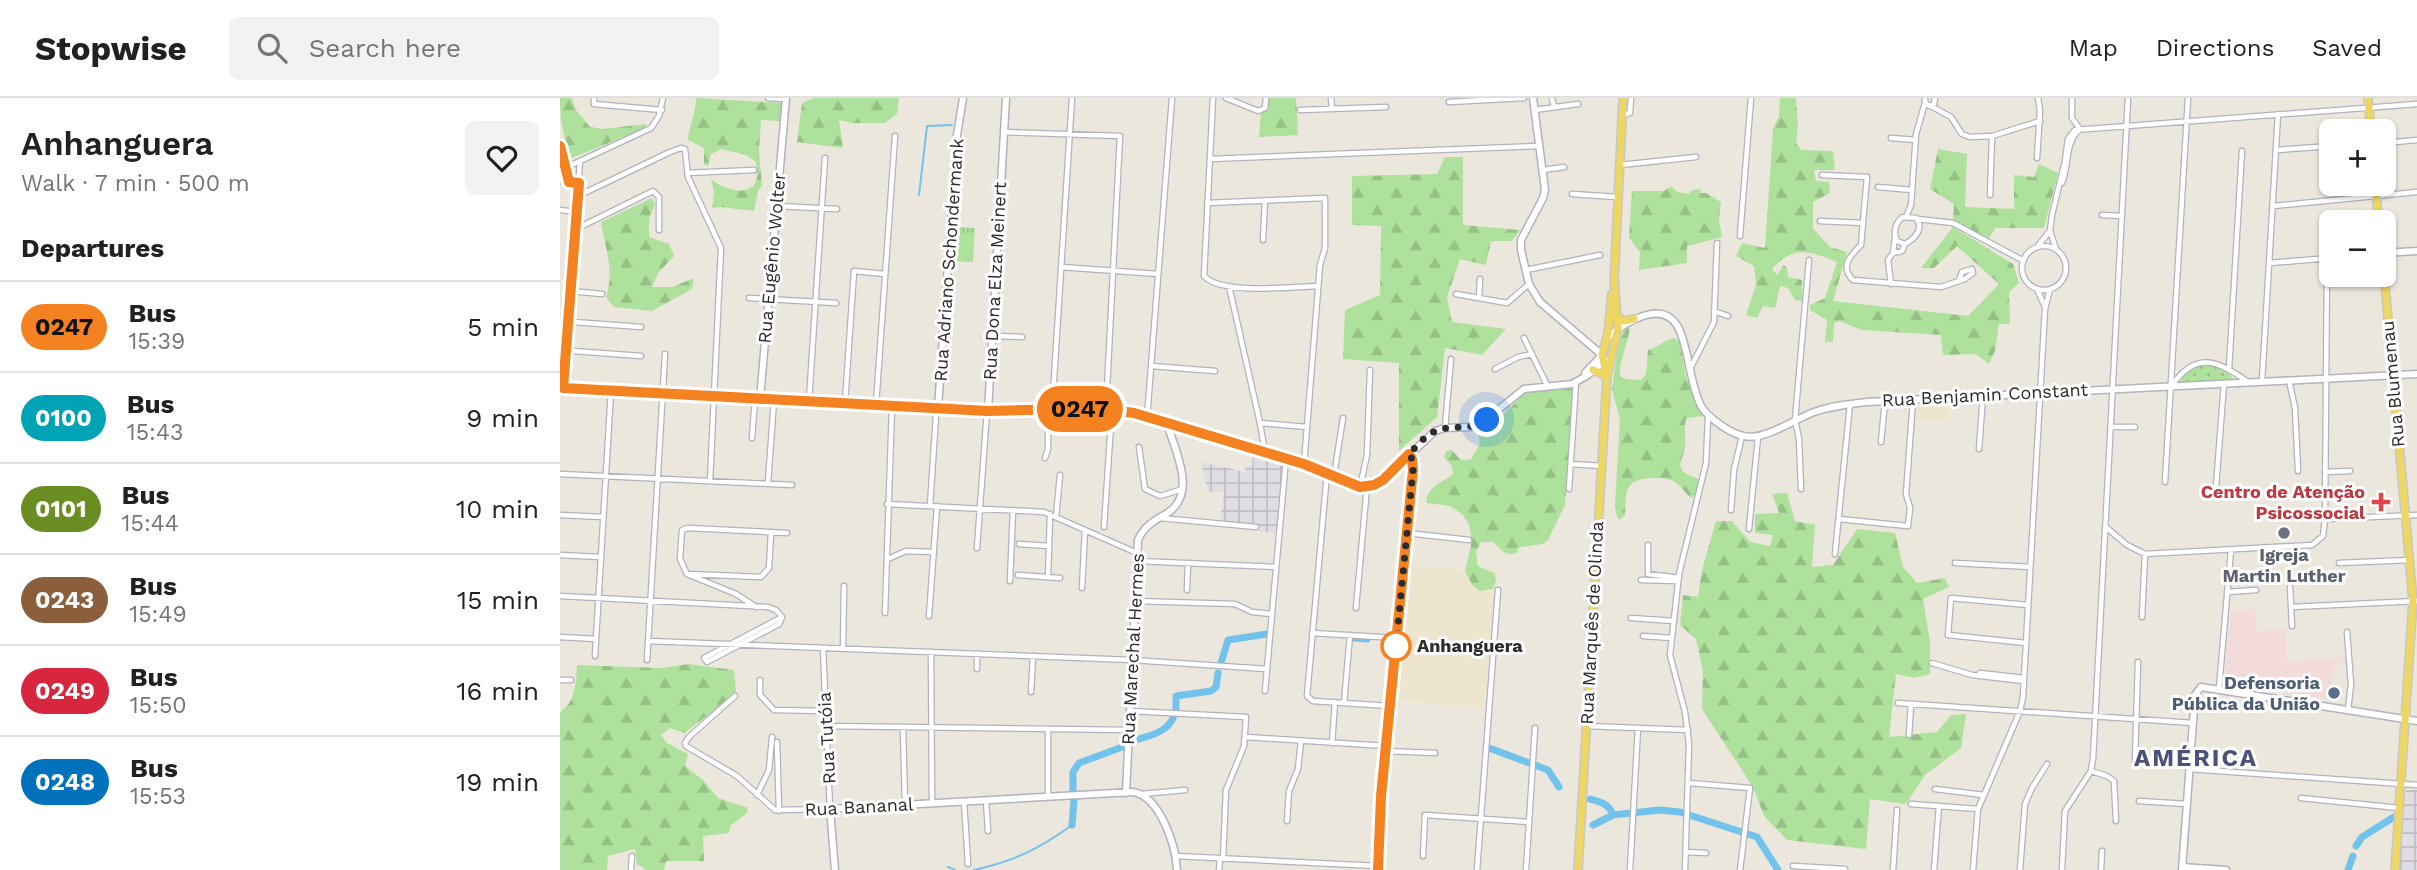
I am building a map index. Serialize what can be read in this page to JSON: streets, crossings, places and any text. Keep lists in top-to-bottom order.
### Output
{
  "streets": {
    "main road": ["Rua Blumenau", "Rua Marquês de Olinda"],
    "street": [
      "Rua Eugênio Wolter",
      "Rua Adriano Schondermank",
      "Rua Dona Elza Meinert",
      "Rua Benjamin Constant",
      "Rua Marechal Hermes",
      "Rua Tutóia",
      "Rua Bananal"
    ]
  },
  "crossings": [
    ["Rua Blumenau", "Rua Benjamin Constant"],
    ["Rua Marechal Hermes", "Rua Bananal"],
    ["Rua Tutóia", "Rua Bananal"]
  ],
  "districts": ["AMÉRICA"],
  "places": {
    "health": ["Centro de Atenção Psicossocial"],
    "other": ["Igreja Martin Luther", "Anhanguera", "Defensoria Pública da União"]
  },
  "lines": ["bus line 0247"],
  "page": {
    "header": "Stopwise",
    "search": "Search here",
    "nav": ["Map", "Directions", "Saved"],
    "heading": [
      ["Anhanguera", "Walk · 7 min · 500 m"],
      "Departures"
    ],
    "on_map": "0247",
    "map_buttons": ["+", "−"],
    "list": [
      {
        "mark": "0247",
        "name": "Bus",
        "note": "15:39",
        "value": "5 min"
      },
      {
        "mark": "0100",
        "name": "Bus",
        "note": "15:43",
        "value": "9 min"
      },
      {
        "mark": "0101",
        "name": "Bus",
        "note": "15:44",
        "value": "10 min"
      },
      {
        "mark": "0243",
        "name": "Bus",
        "note": "15:49",
        "value": "15 min"
      },
      {
        "mark": "0249",
        "name": "Bus",
        "note": "15:50",
        "value": "16 min"
      },
      {
        "mark": "0248",
        "name": "Bus",
        "note": "15:53",
        "value": "19 min"
      }
    ]
  }
}
